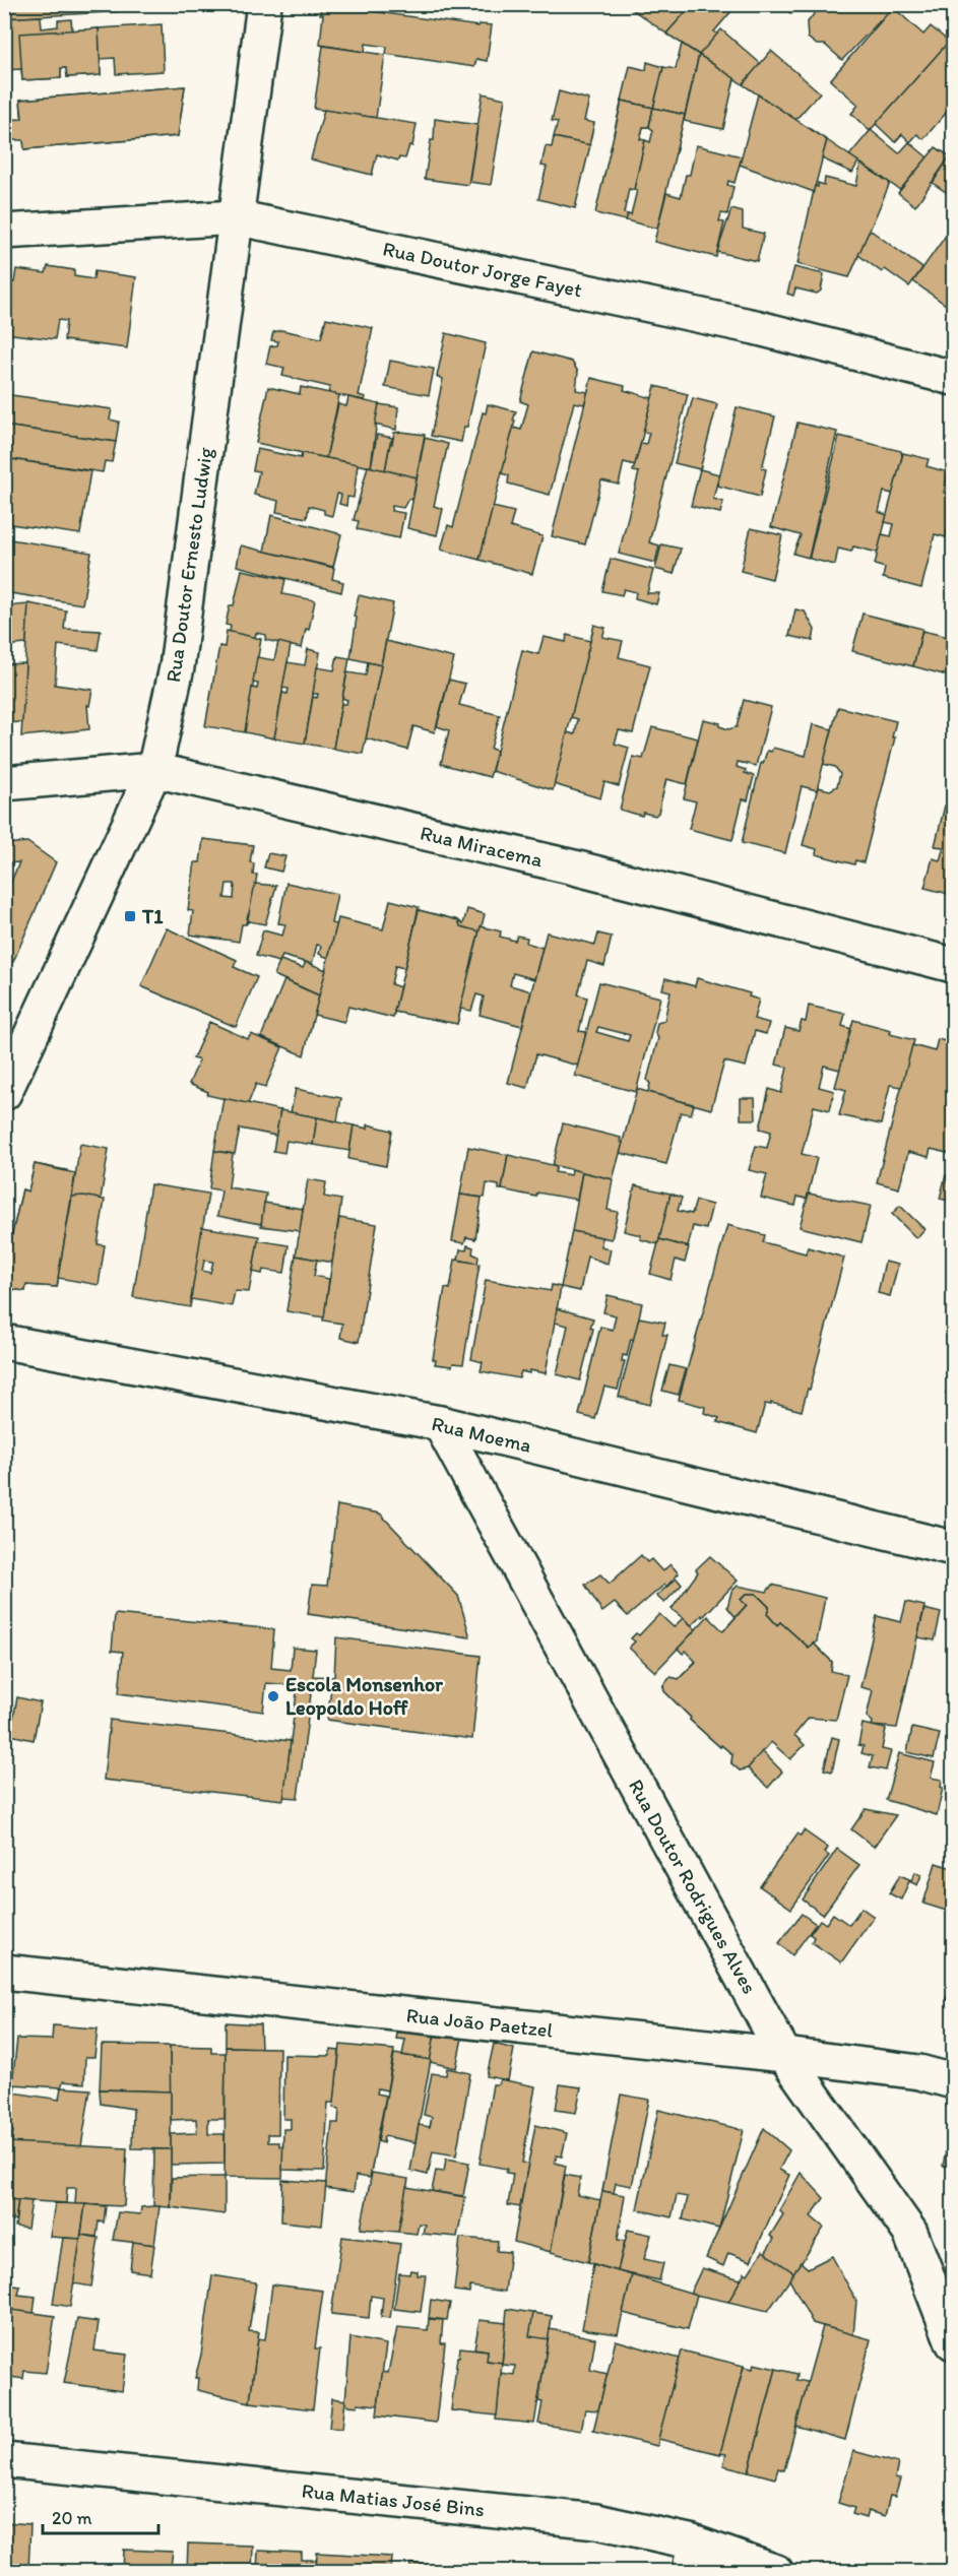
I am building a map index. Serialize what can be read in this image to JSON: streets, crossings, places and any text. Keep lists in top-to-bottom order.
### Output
{
  "streets": {
    "street": [
      "Rua Doutor Jorge Fayet",
      "Rua Doutor Ernesto Ludwig",
      "Rua Miracema",
      "Rua Moema",
      "Rua Doutor Rodrigues Alves",
      "Rua João Paetzel",
      "Rua Matias José Bins"
    ]
  },
  "crossings": [
    ["Rua Doutor Jorge Fayet", "Rua Doutor Ernesto Ludwig"],
    ["Rua Doutor Ernesto Ludwig", "Rua Miracema"],
    ["Rua Moema", "Rua Doutor Rodrigues Alves"],
    ["Rua Doutor Rodrigues Alves", "Rua João Paetzel"]
  ],
  "places": {
    "transit": ["T1"],
    "other": ["Escola Monsenhor Leopoldo Hoff"]
  },
  "scale_bar": "20 m"
}
